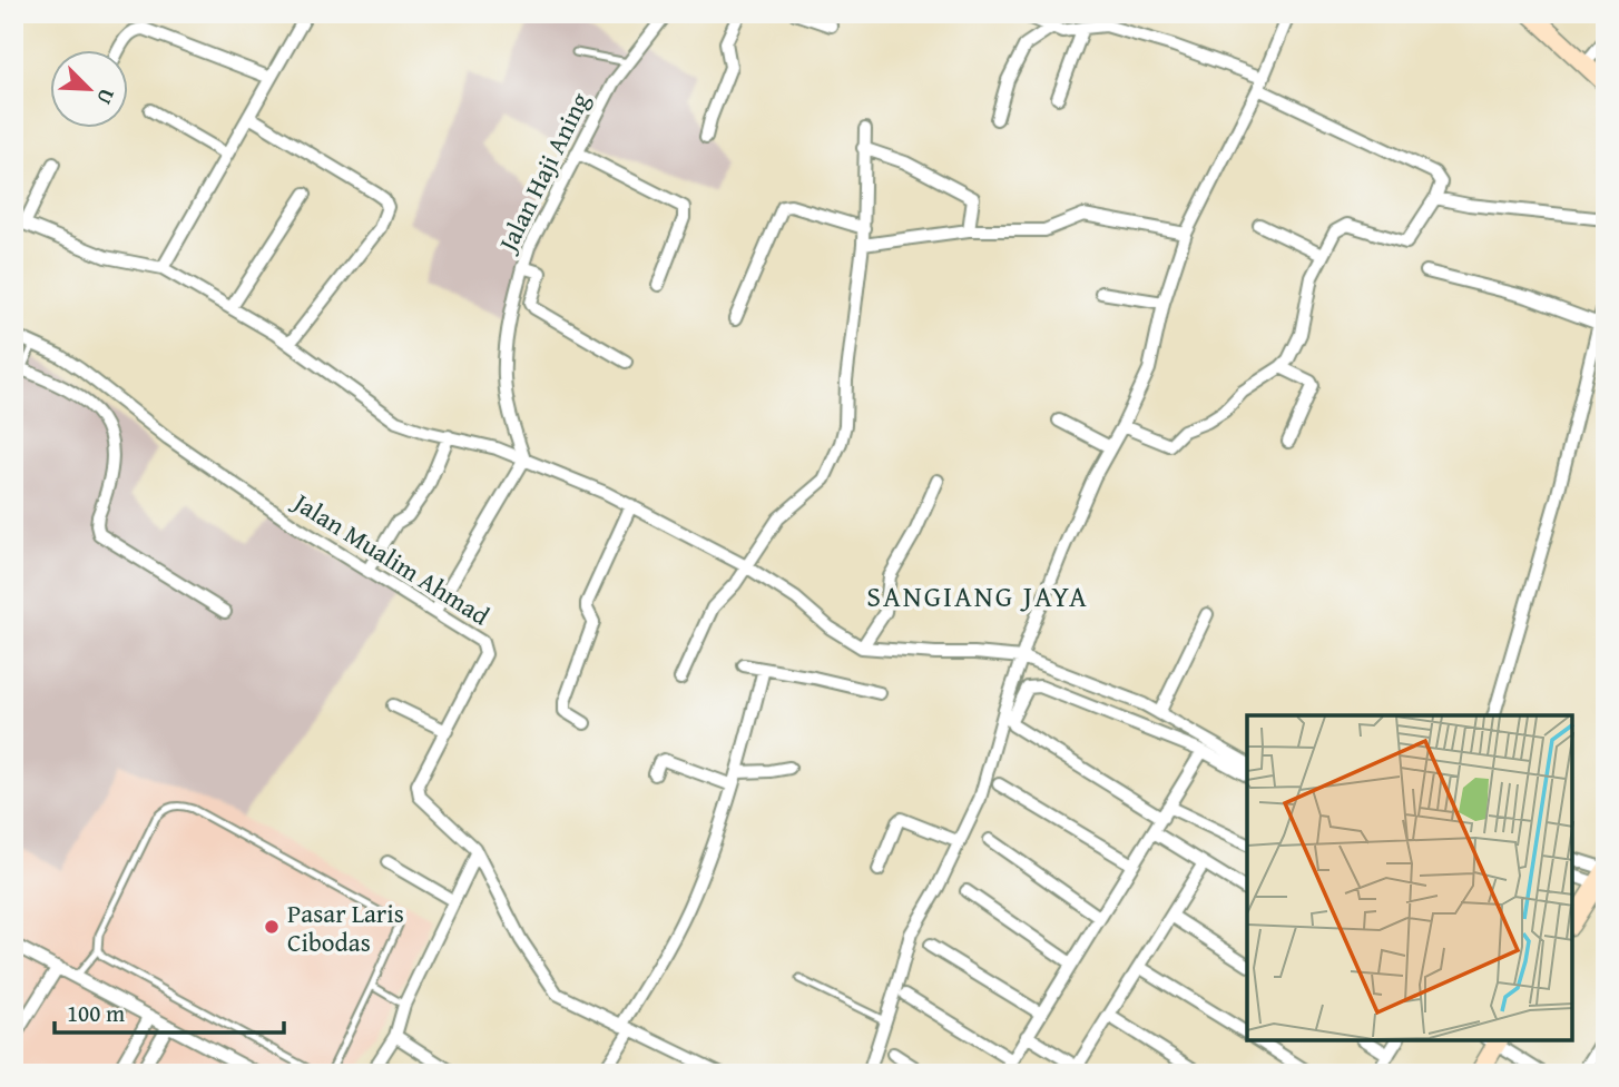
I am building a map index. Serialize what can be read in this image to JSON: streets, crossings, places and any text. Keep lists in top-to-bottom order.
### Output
{
  "streets": {
    "street": ["Jalan Haji Aning", "Jalan Mualim Ahmad"]
  },
  "districts": ["SANGIANG JAYA"],
  "places": ["Pasar Laris Cibodas"],
  "scale_bar": "100 m",
  "north": "bottom right"
}
